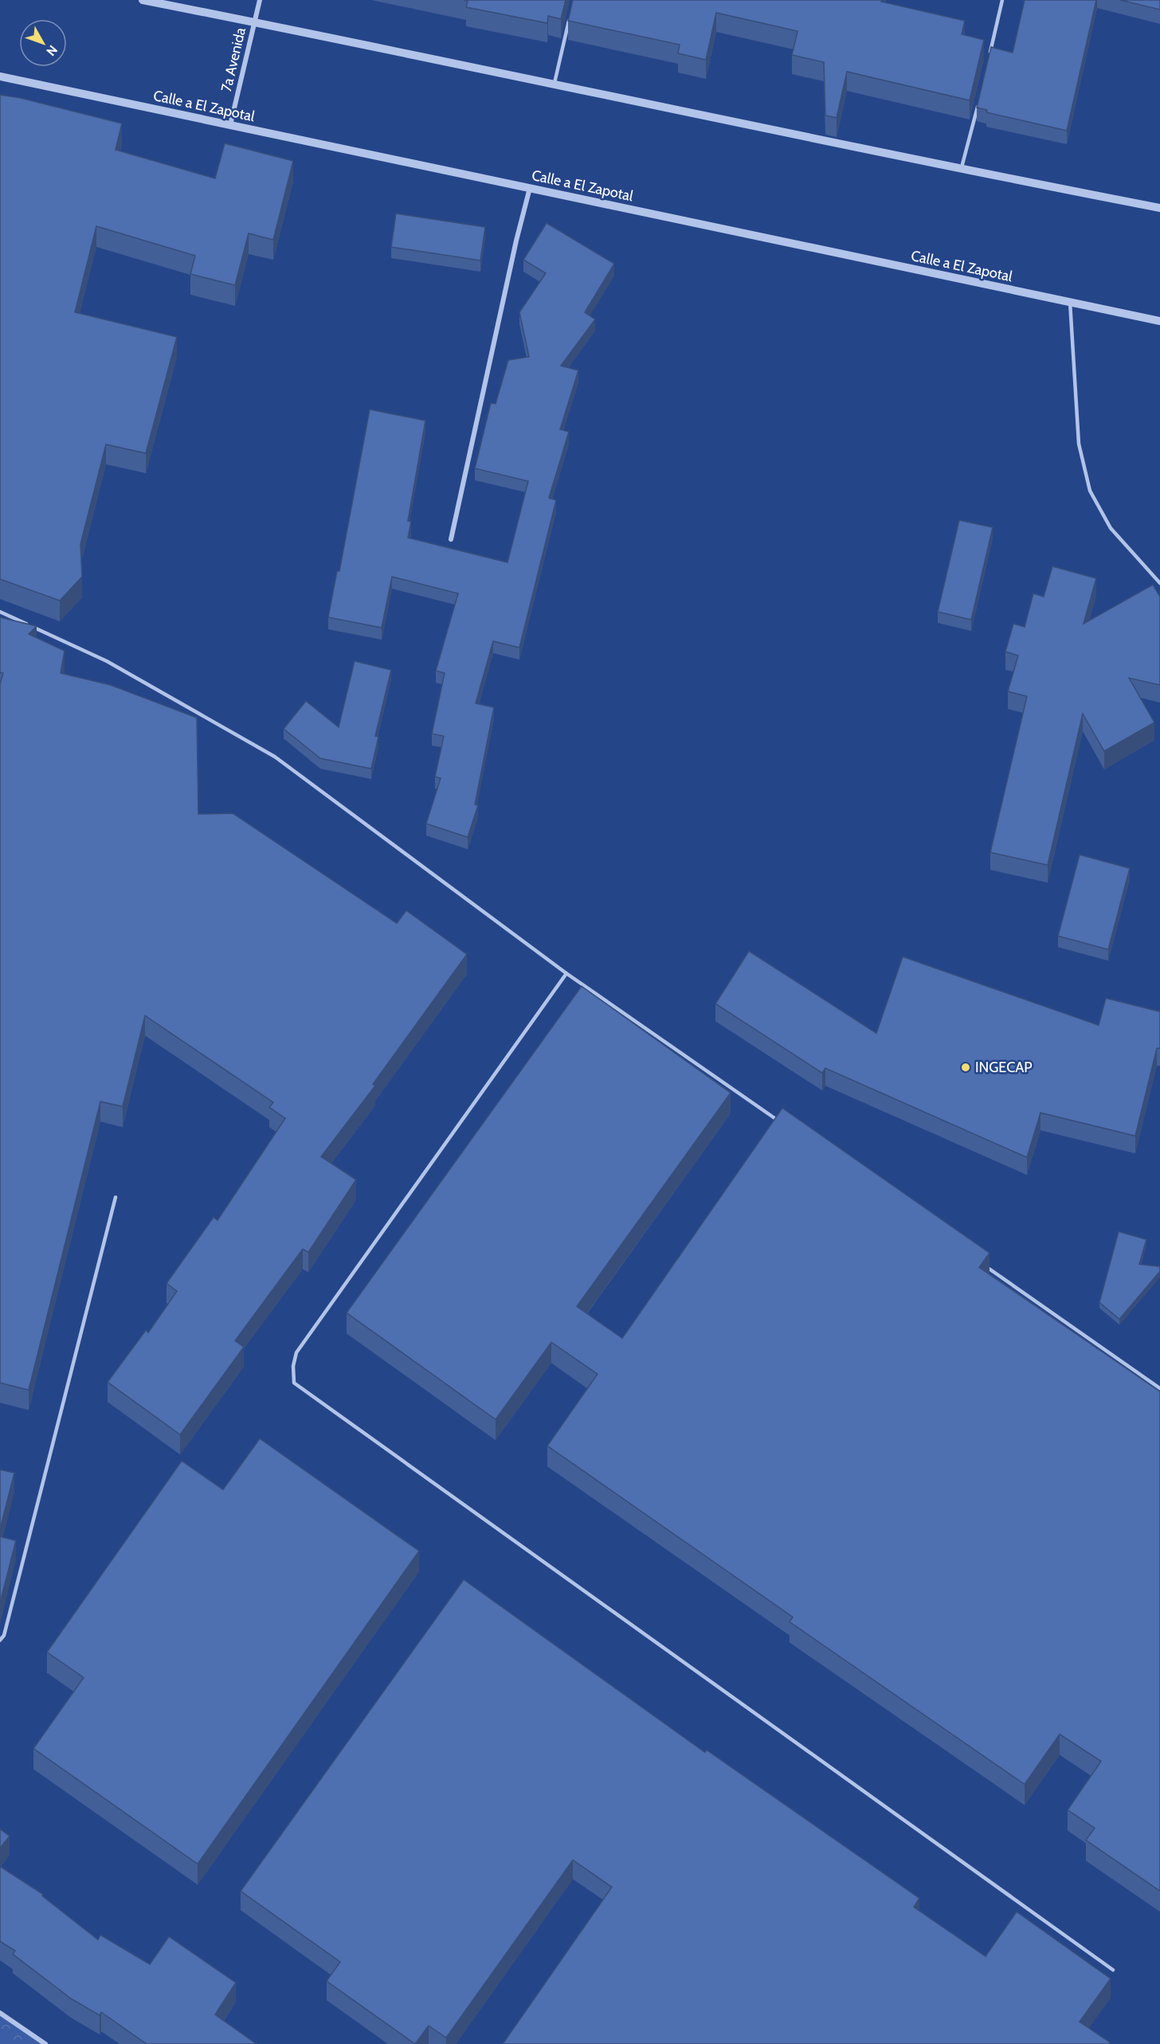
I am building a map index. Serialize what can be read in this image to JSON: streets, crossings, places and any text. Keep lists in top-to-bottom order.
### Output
{
  "streets": {
    "street": ["7a Avenida", "Calle a El Zapotal"]
  },
  "crossings": [
    ["7a Avenida", "Calle a El Zapotal"]
  ],
  "places": ["INGECAP"],
  "north": "bottom right"
}
